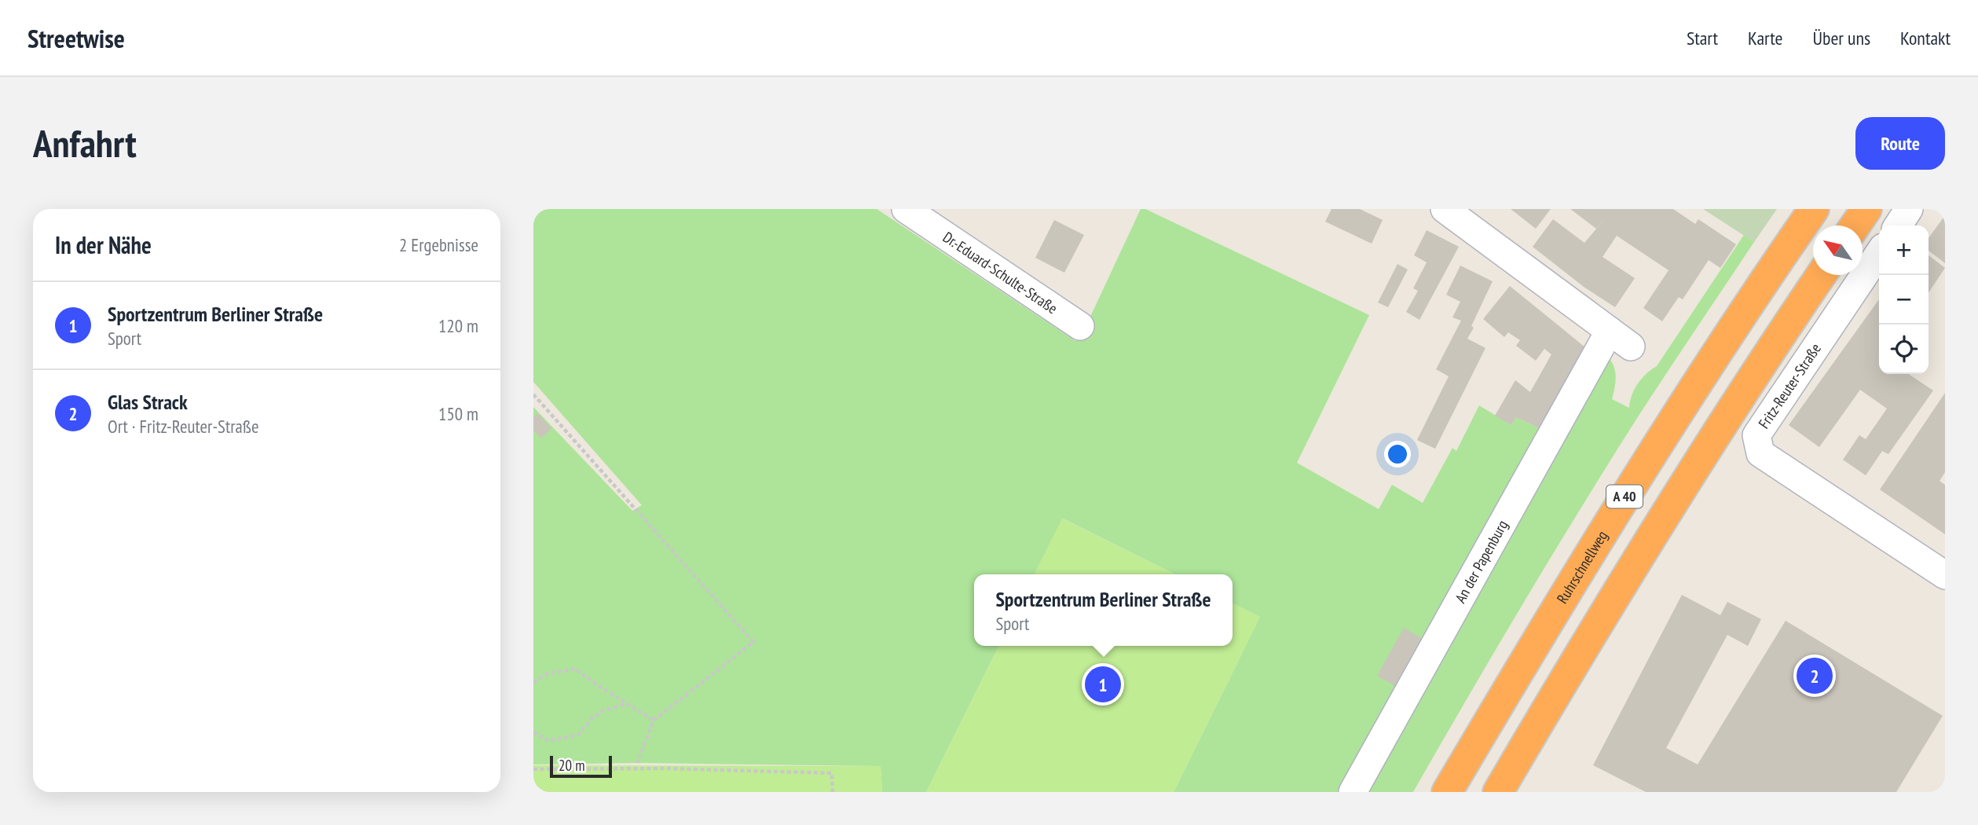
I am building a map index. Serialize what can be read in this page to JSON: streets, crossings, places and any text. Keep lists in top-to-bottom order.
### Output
{
  "streets": {
    "highway": ["A 40", "Ruhrschnellweg"],
    "street": ["Dr.-Eduard-Schulte-Straße", "Fritz-Reuter-Straße", "An der Papenburg"]
  },
  "scale_bar": "20 m",
  "north": "top left",
  "page": {
    "header": "Streetwise",
    "nav": [
      "Start",
      "Karte",
      "Über uns",
      "Kontakt"
    ],
    "buttons": "Route",
    "title": "Anfahrt",
    "heading": ["In der Nähe", "2 Ergebnisse"],
    "map_buttons": ["+", "−"],
    "list": [
      {
        "mark": "1",
        "name": "Sportzentrum Berliner Straße",
        "note": "Sport",
        "value": "120 m"
      },
      {
        "mark": "2",
        "name": "Glas Strack",
        "note": "Ort · Fritz-Reuter-Straße",
        "value": "150 m"
      }
    ],
    "popup": ["Sportzentrum Berliner Straße", "Sport"],
    "pins": ["2", "1"],
    "scale": "20 m"
  }
}
